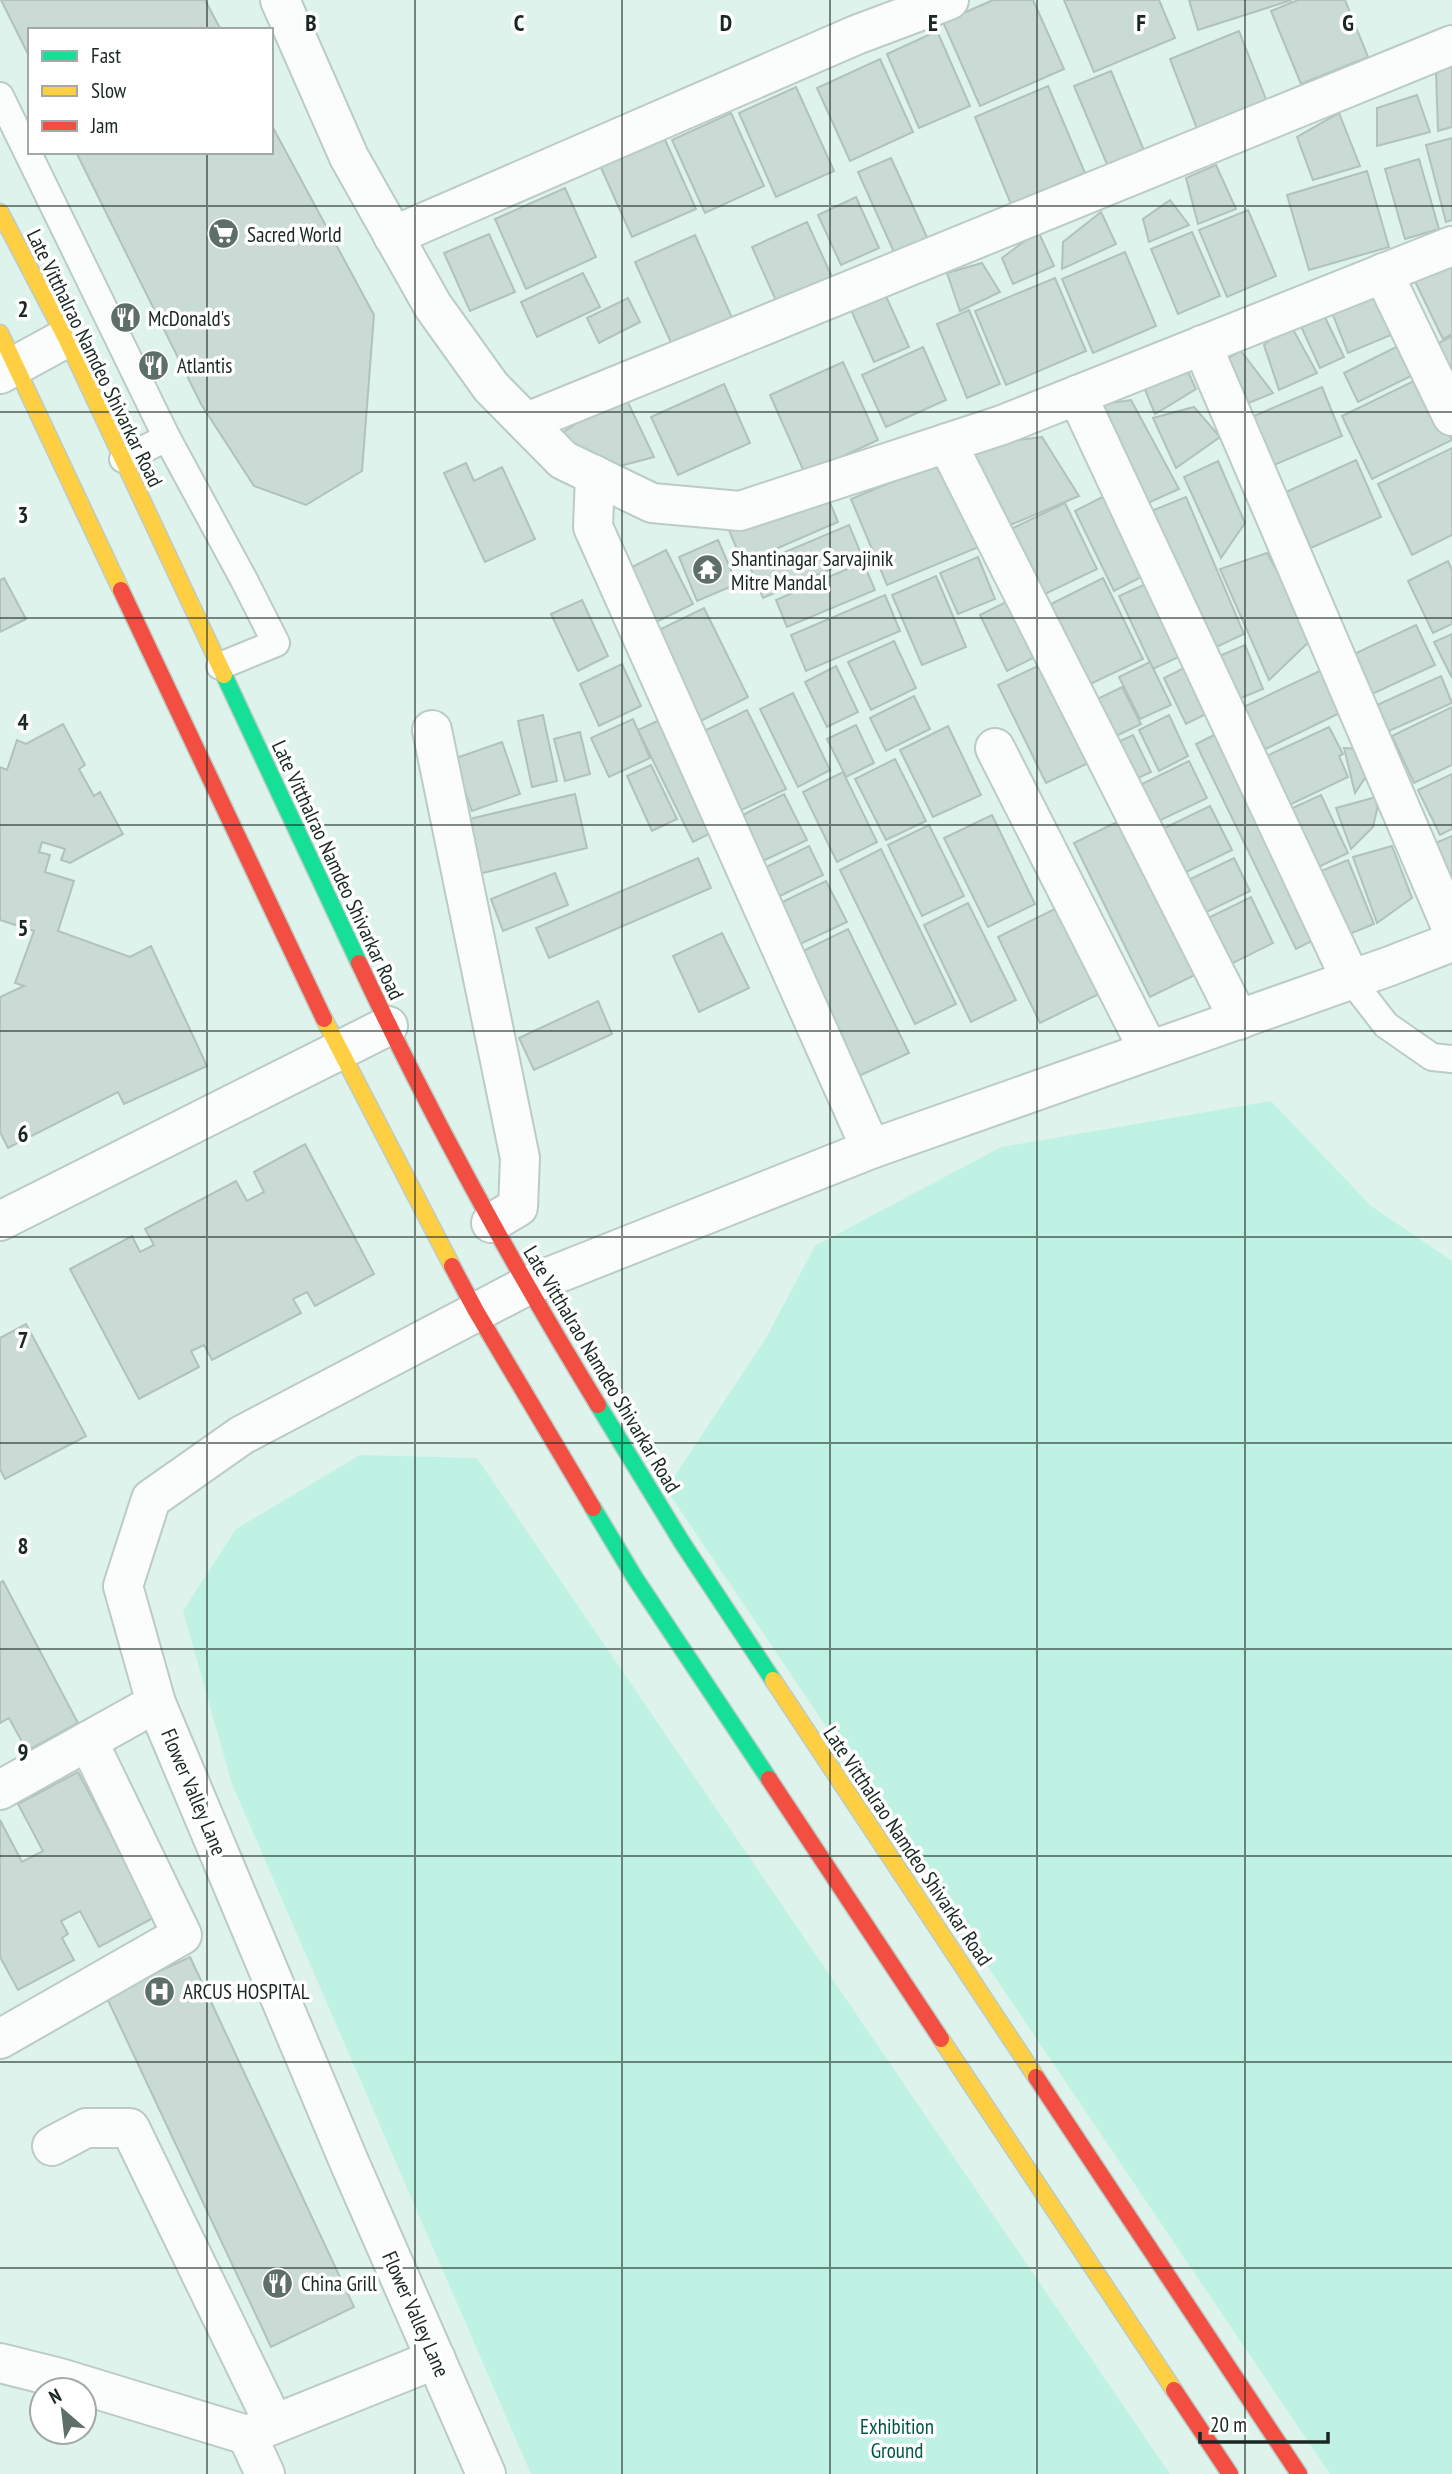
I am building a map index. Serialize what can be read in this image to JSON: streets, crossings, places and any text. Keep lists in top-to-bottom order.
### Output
{
  "streets": {
    "main road": ["Late Vitthalrao Namdeo Shivarkar Road"],
    "street": ["Flower Valley Lane"]
  },
  "crossings": [
    ["Late Vitthalrao Namdeo Shivarkar Road", "Flower Valley Lane"]
  ],
  "parks": ["Exhibition Ground"],
  "places": {
    "supermarket": ["Sacred World"],
    "restaurant": ["McDonald's", "Atlantis", "China Grill"],
    "temple": ["Shantinagar Sarvajinik Mitre Mandal"],
    "hospital": ["ARCUS HOSPITAL"]
  },
  "legend": ["Fast", "Slow", "Jam"],
  "scale_bar": "20 m",
  "north": "top left",
  "grid": {
    "columns": [
      "B",
      "C",
      "D",
      "E",
      "F",
      "G"
    ],
    "rows": [
      "2",
      "3",
      "4",
      "5",
      "6",
      "7",
      "8",
      "9"
    ]
  }
}
